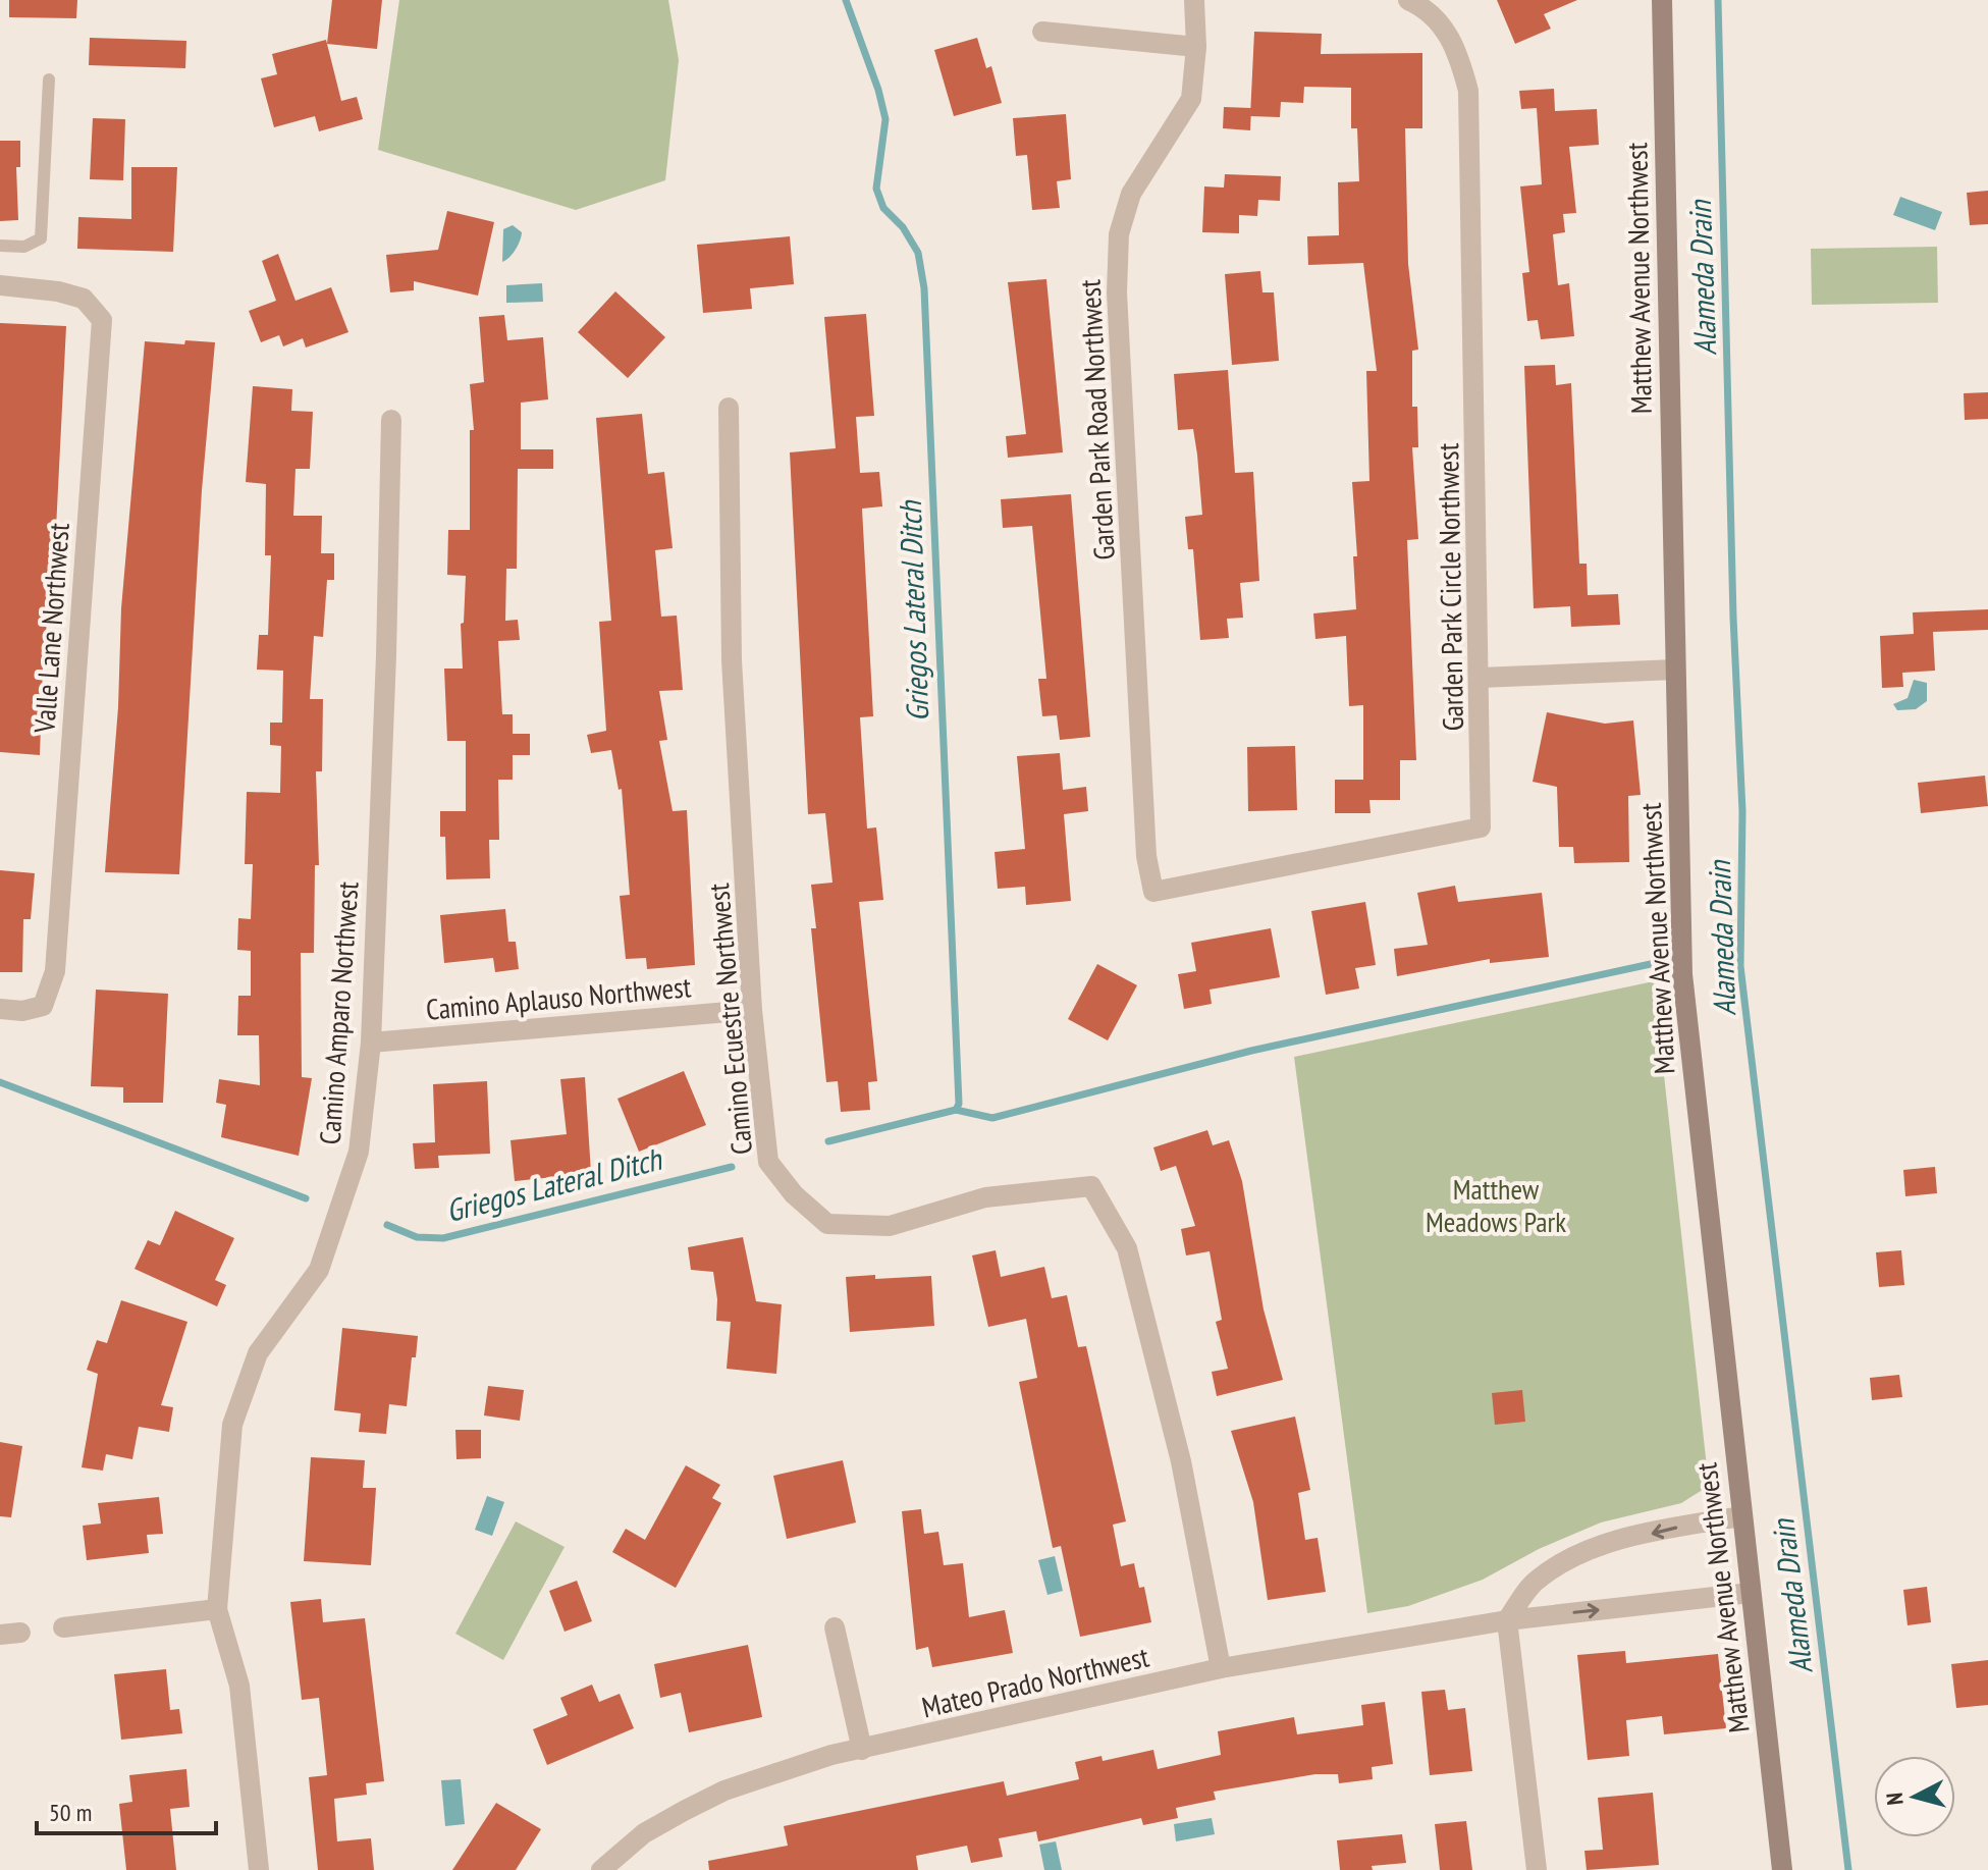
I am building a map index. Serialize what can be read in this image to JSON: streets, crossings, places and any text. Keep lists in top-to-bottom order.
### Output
{
  "streets": {
    "street": [
      "Matthew Avenue Northwest",
      "Garden Park Road Northwest",
      "Garden Park Circle Northwest",
      "Valle Lane Northwest",
      "Camino Aplauso Northwest",
      "Camino Amparo Northwest",
      "Camino Ecuestre Northwest",
      "Mateo Prado Northwest"
    ]
  },
  "crossings": [
    ["Matthew Avenue Northwest", "Mateo Prado Northwest"],
    ["Garden Park Road Northwest", "Garden Park Circle Northwest"],
    ["Camino Aplauso Northwest", "Camino Amparo Northwest"],
    ["Camino Aplauso Northwest", "Camino Ecuestre Northwest"],
    ["Camino Ecuestre Northwest", "Mateo Prado Northwest"]
  ],
  "water": ["Alameda Drain", "Griegos Lateral Ditch"],
  "parks": ["Matthew Meadows Park"],
  "scale_bar": "50 m",
  "north": "left"
}
